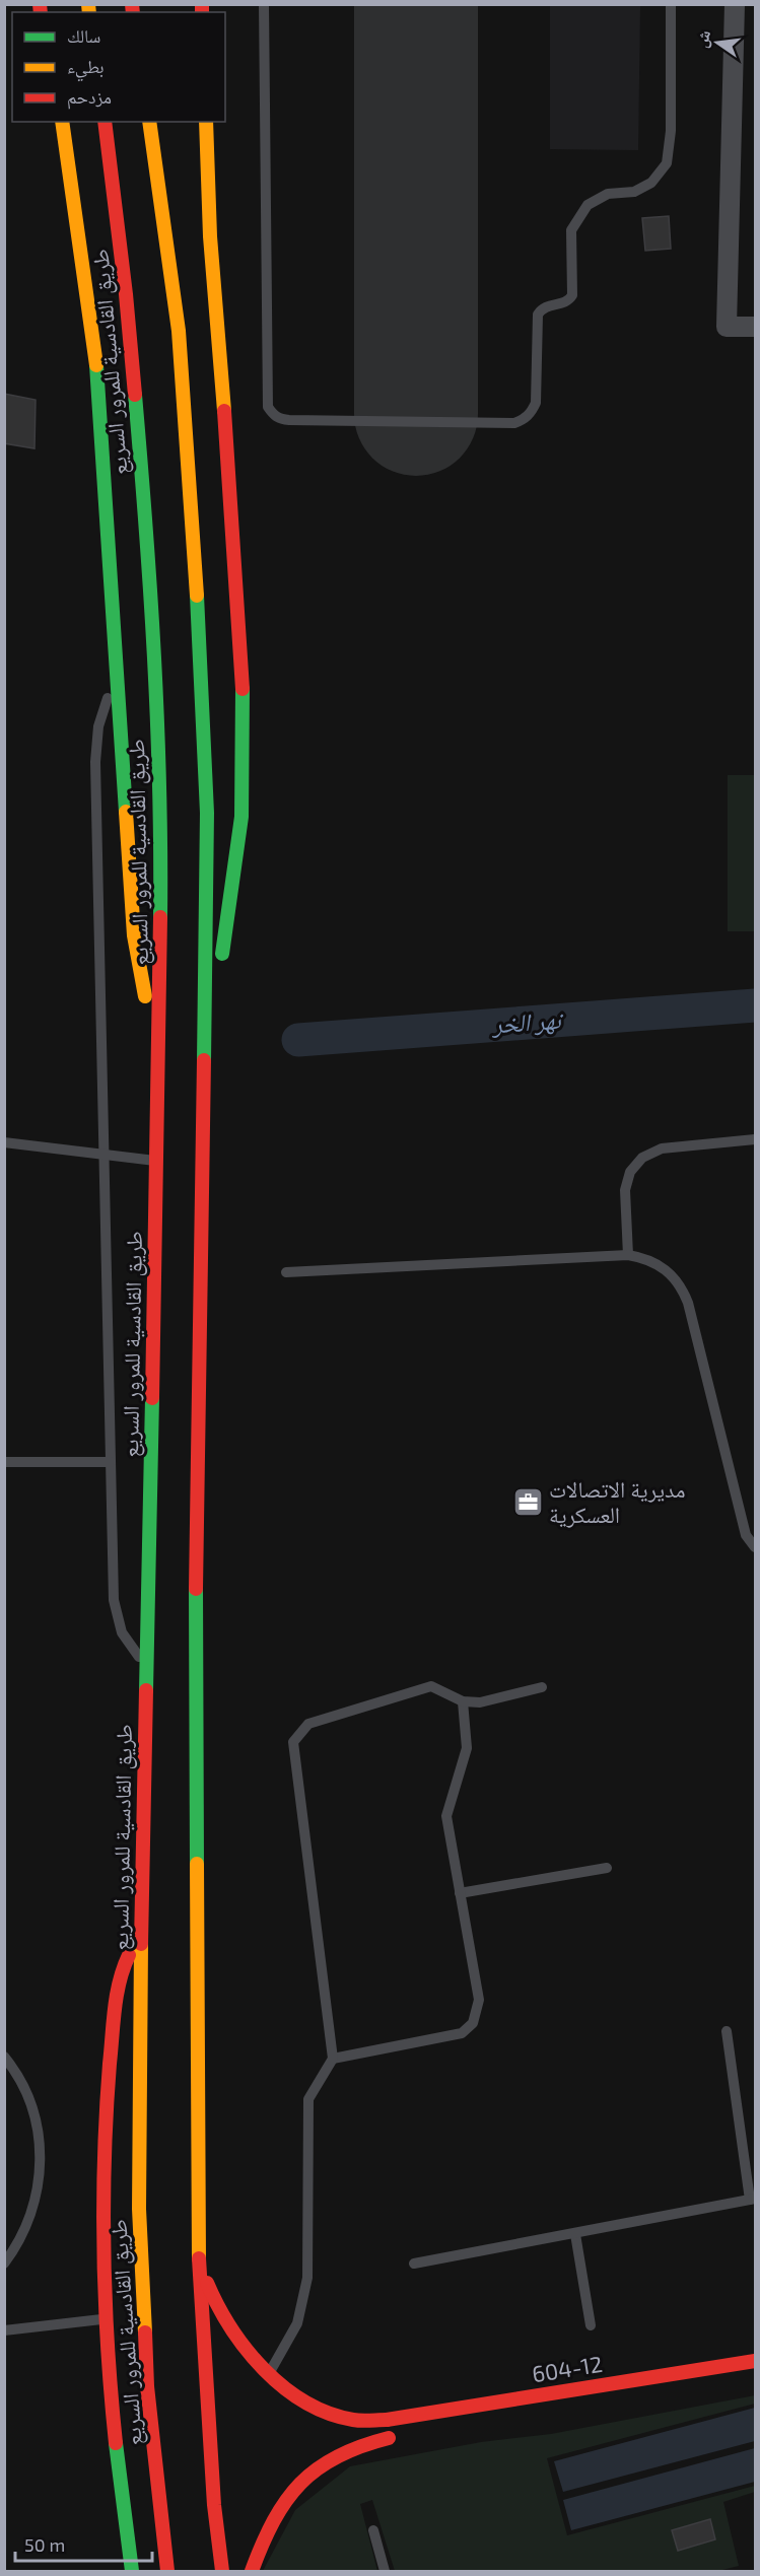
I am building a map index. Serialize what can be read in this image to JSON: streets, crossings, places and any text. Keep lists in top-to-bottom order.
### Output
{
  "streets": {
    "main road": ["طريق القادسية للمرور السريع", "604-12"]
  },
  "water": ["نهر الخر"],
  "places": {
    "office": ["مديرية الاتصالات العسكرية"]
  },
  "legend": ["سالك", "بطيء", "مزدحم"],
  "scale_bar": "50 m",
  "north": "left"
}
